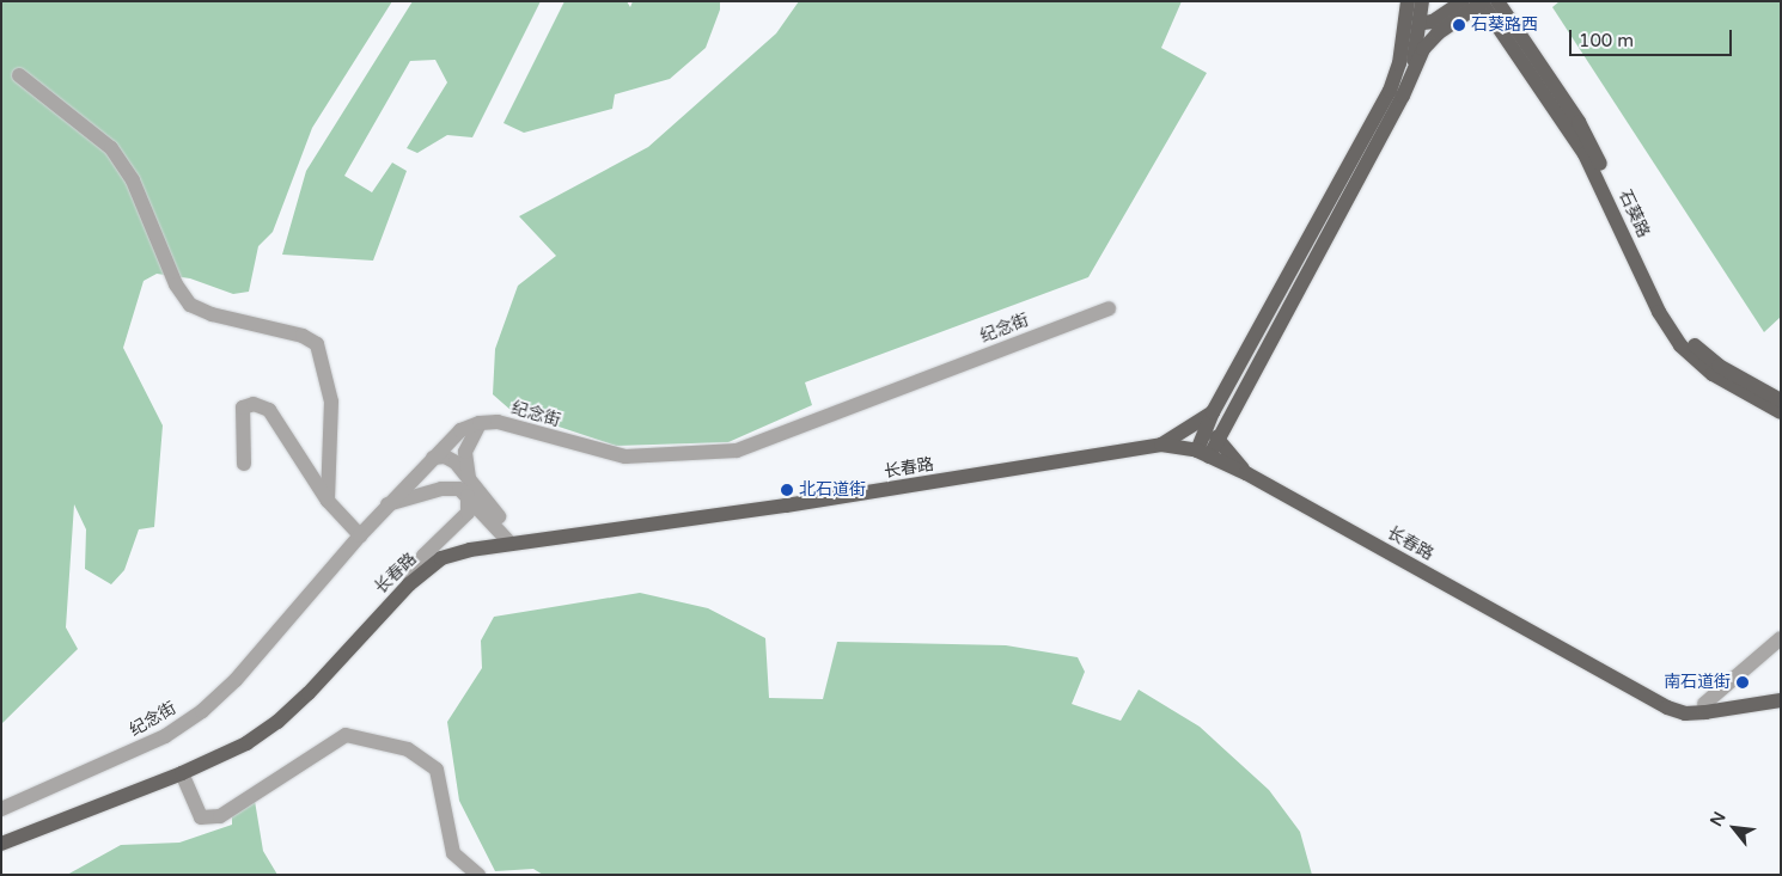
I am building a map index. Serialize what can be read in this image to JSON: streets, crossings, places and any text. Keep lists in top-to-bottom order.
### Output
{
  "streets": {
    "main road": ["石葵路", "长春路"],
    "street": ["纪念街"]
  },
  "places": ["石葵路西", "北石道街", "南石道街"],
  "scale_bar": "100 m",
  "north": "top left"
}
